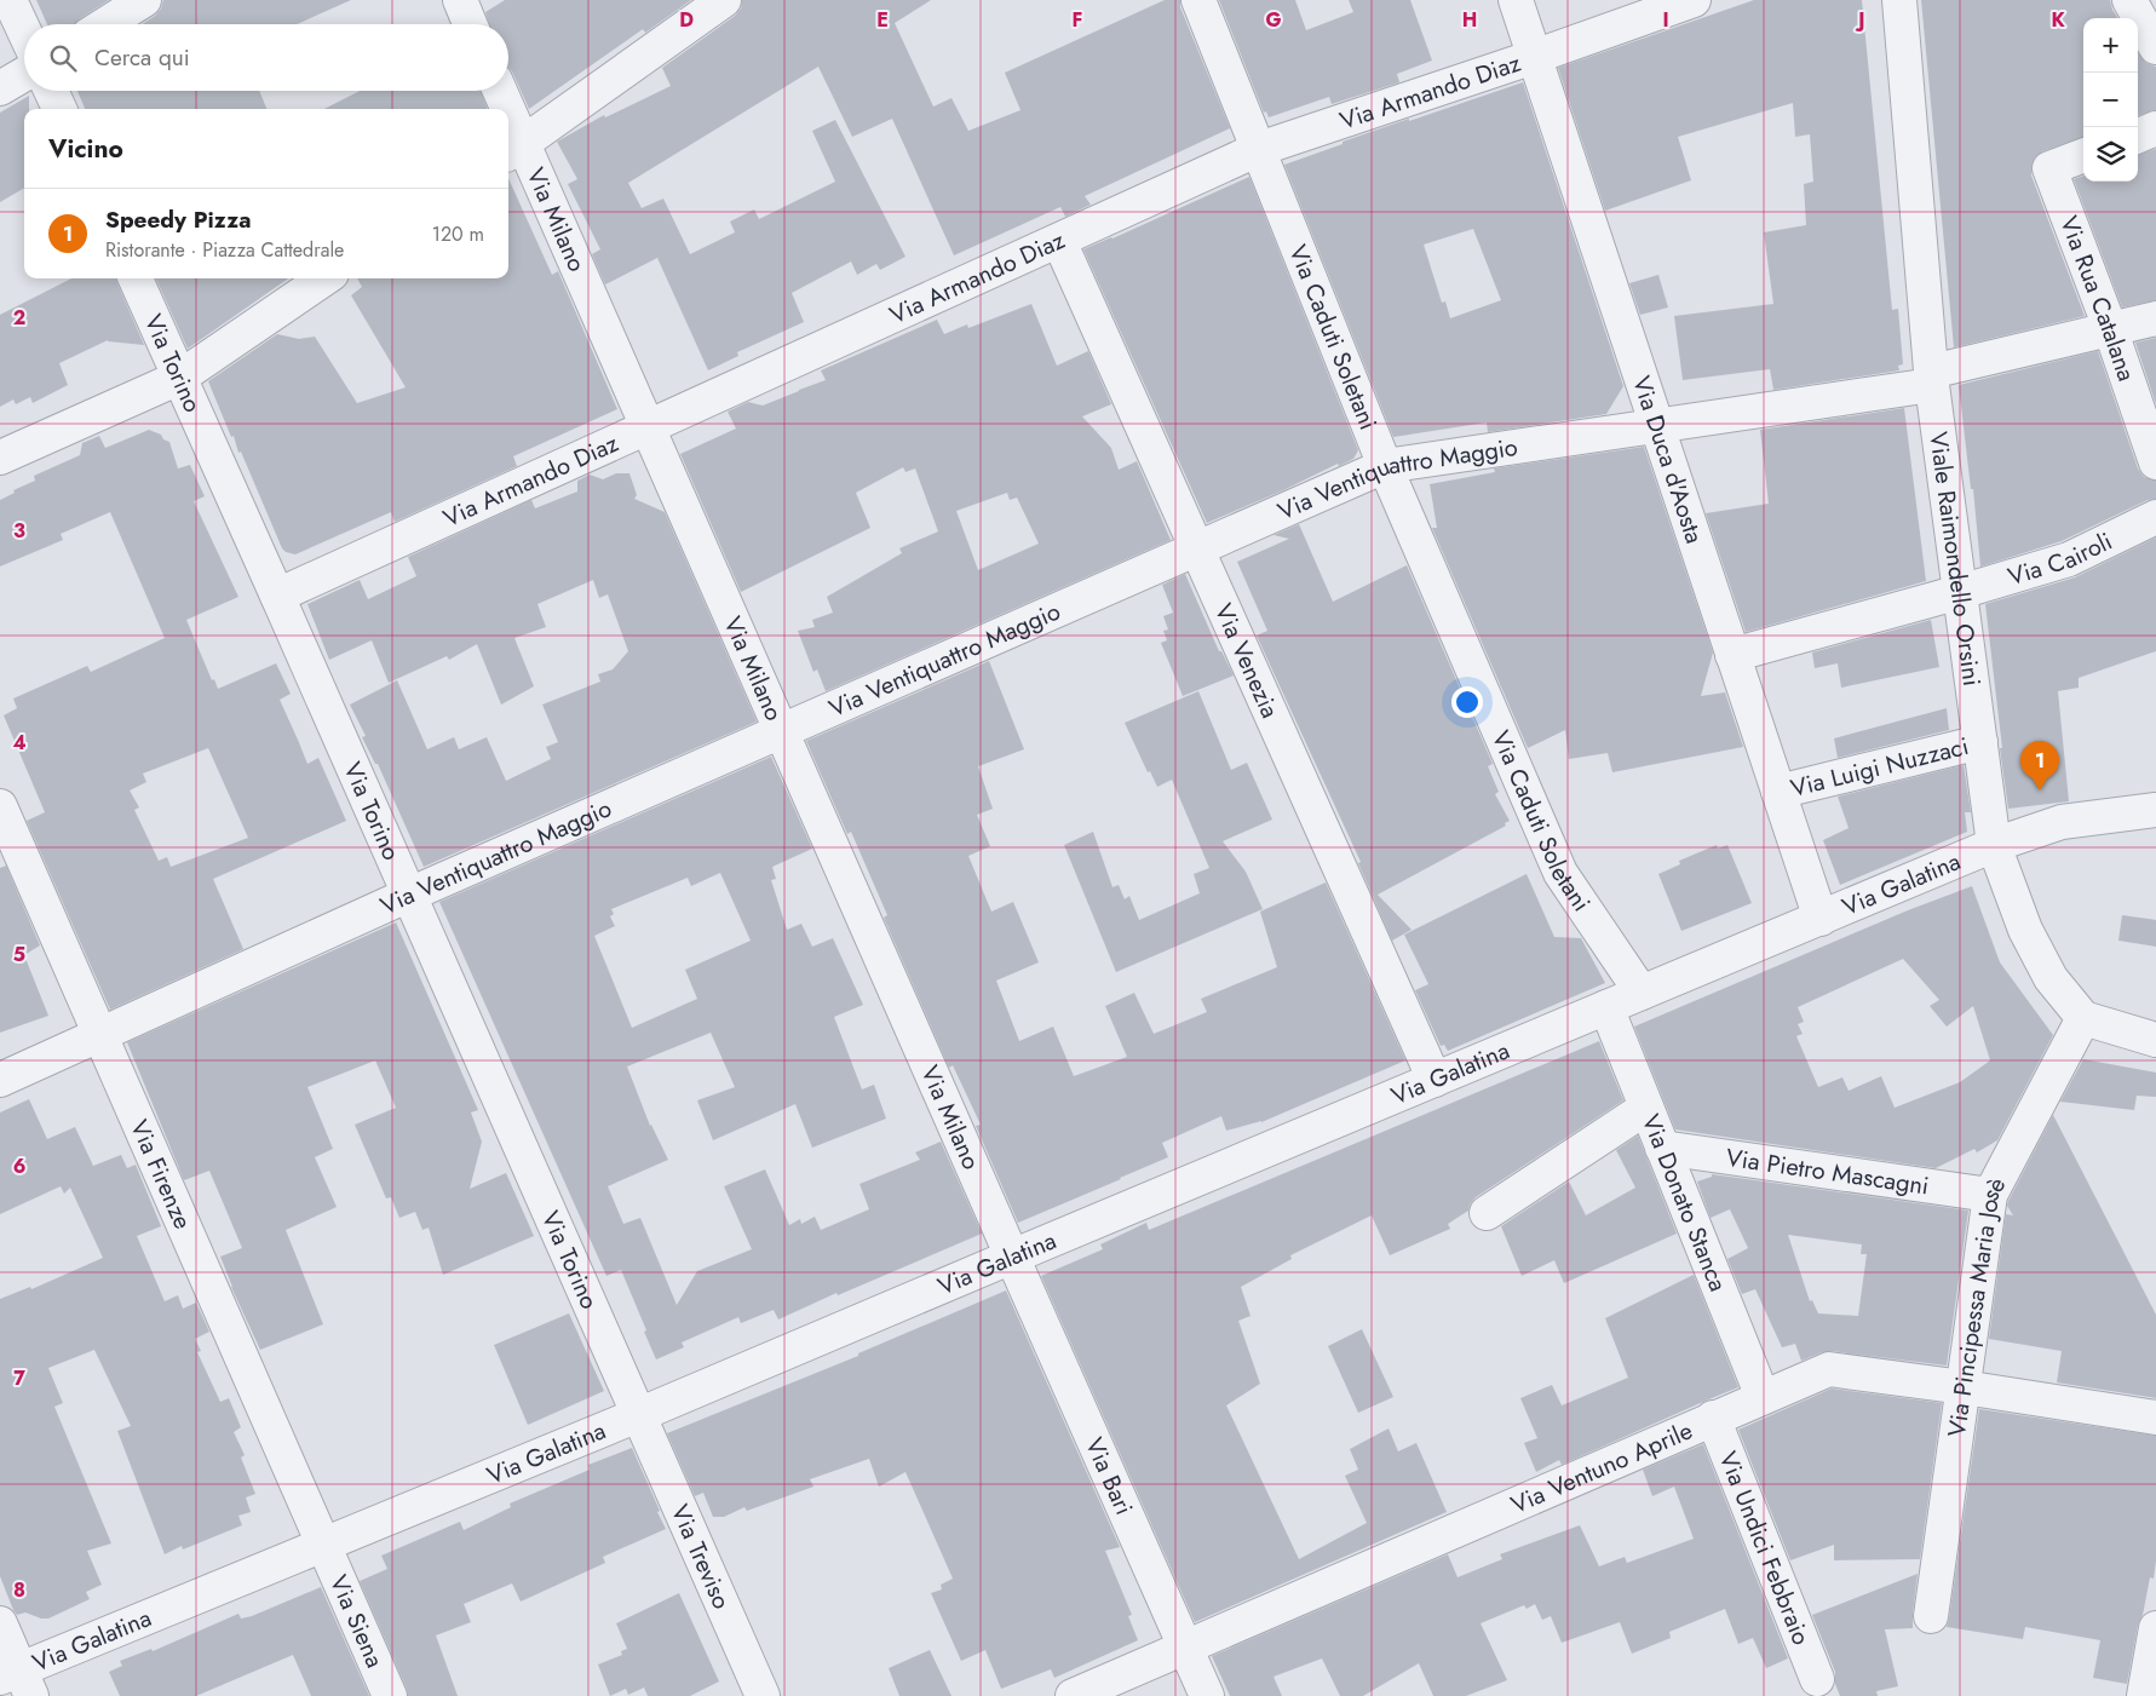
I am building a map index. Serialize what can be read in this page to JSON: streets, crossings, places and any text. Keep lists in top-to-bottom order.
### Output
{
  "streets": {
    "street": [
      "Via Armando Diaz",
      "Via Milano",
      "Via Rua Catalana",
      "Via Caduti Soletani",
      "Via Torino",
      "Via Duca d'Aosta",
      "Via Ventiquattro Maggio",
      "Via Cairoli",
      "Viale Raimondello Orsini",
      "Via Venezia",
      "Via Luigi Nuzzaci",
      "Via Galatina",
      "Via Pietro Mascagni",
      "Via Firenze",
      "Via Donato Stanca",
      "Via Pincipessa Maria Josè",
      "Via Ventuno Aprile",
      "Via Bari",
      "Via Undici Febbraio",
      "Via Treviso",
      "Via Siena"
    ]
  },
  "crossings": [
    ["Via Armando Diaz", "Via Milano"],
    ["Via Armando Diaz", "Via Caduti Soletani"],
    ["Via Armando Diaz", "Via Torino"],
    ["Via Armando Diaz", "Via Duca d'Aosta"],
    ["Via Armando Diaz", "Via Venezia"],
    ["Via Milano", "Via Ventiquattro Maggio"],
    ["Via Milano", "Via Galatina"],
    ["Via Milano", "Via Bari"],
    ["Via Rua Catalana", "Via Ventiquattro Maggio"],
    ["Via Caduti Soletani", "Via Ventiquattro Maggio"],
    ["Via Caduti Soletani", "Via Galatina"],
    ["Via Torino", "Via Ventiquattro Maggio"],
    ["Via Torino", "Via Galatina"],
    ["Via Torino", "Via Treviso"],
    ["Via Duca d'Aosta", "Via Ventiquattro Maggio"],
    ["Via Duca d'Aosta", "Via Cairoli"],
    ["Via Duca d'Aosta", "Via Luigi Nuzzaci"],
    ["Via Duca d'Aosta", "Via Galatina"],
    ["Via Ventiquattro Maggio", "Viale Raimondello Orsini"],
    ["Via Ventiquattro Maggio", "Via Venezia"],
    ["Via Ventiquattro Maggio", "Via Firenze"],
    ["Via Cairoli", "Viale Raimondello Orsini"],
    ["Viale Raimondello Orsini", "Via Luigi Nuzzaci"],
    ["Viale Raimondello Orsini", "Via Galatina"],
    ["Viale Raimondello Orsini", "Via Pincipessa Maria Josè"],
    ["Via Venezia", "Via Galatina"],
    ["Via Galatina", "Via Firenze"],
    ["Via Galatina", "Via Donato Stanca"],
    ["Via Galatina", "Via Bari"],
    ["Via Galatina", "Via Treviso"],
    ["Via Galatina", "Via Siena"],
    ["Via Pietro Mascagni", "Via Donato Stanca"],
    ["Via Pietro Mascagni", "Via Pincipessa Maria Josè"],
    ["Via Firenze", "Via Siena"],
    ["Via Donato Stanca", "Via Ventuno Aprile"],
    ["Via Pincipessa Maria Josè", "Via Ventuno Aprile"],
    ["Via Ventuno Aprile", "Via Bari"],
    ["Via Ventuno Aprile", "Via Undici Febbraio"]
  ],
  "page": {
    "map_buttons": ["+", "−"],
    "search": "Cerca qui",
    "heading": "Vicino",
    "list": [
      {
        "mark": "1",
        "name": "Speedy Pizza",
        "note": "Ristorante · Piazza Cattedrale",
        "value": "120 m"
      }
    ],
    "pins": "1"
  },
  "grid": {
    "columns": [
      "D",
      "E",
      "F",
      "G",
      "H",
      "I",
      "J",
      "K"
    ],
    "rows": [
      "2",
      "3",
      "4",
      "5",
      "6",
      "7",
      "8"
    ]
  }
}
